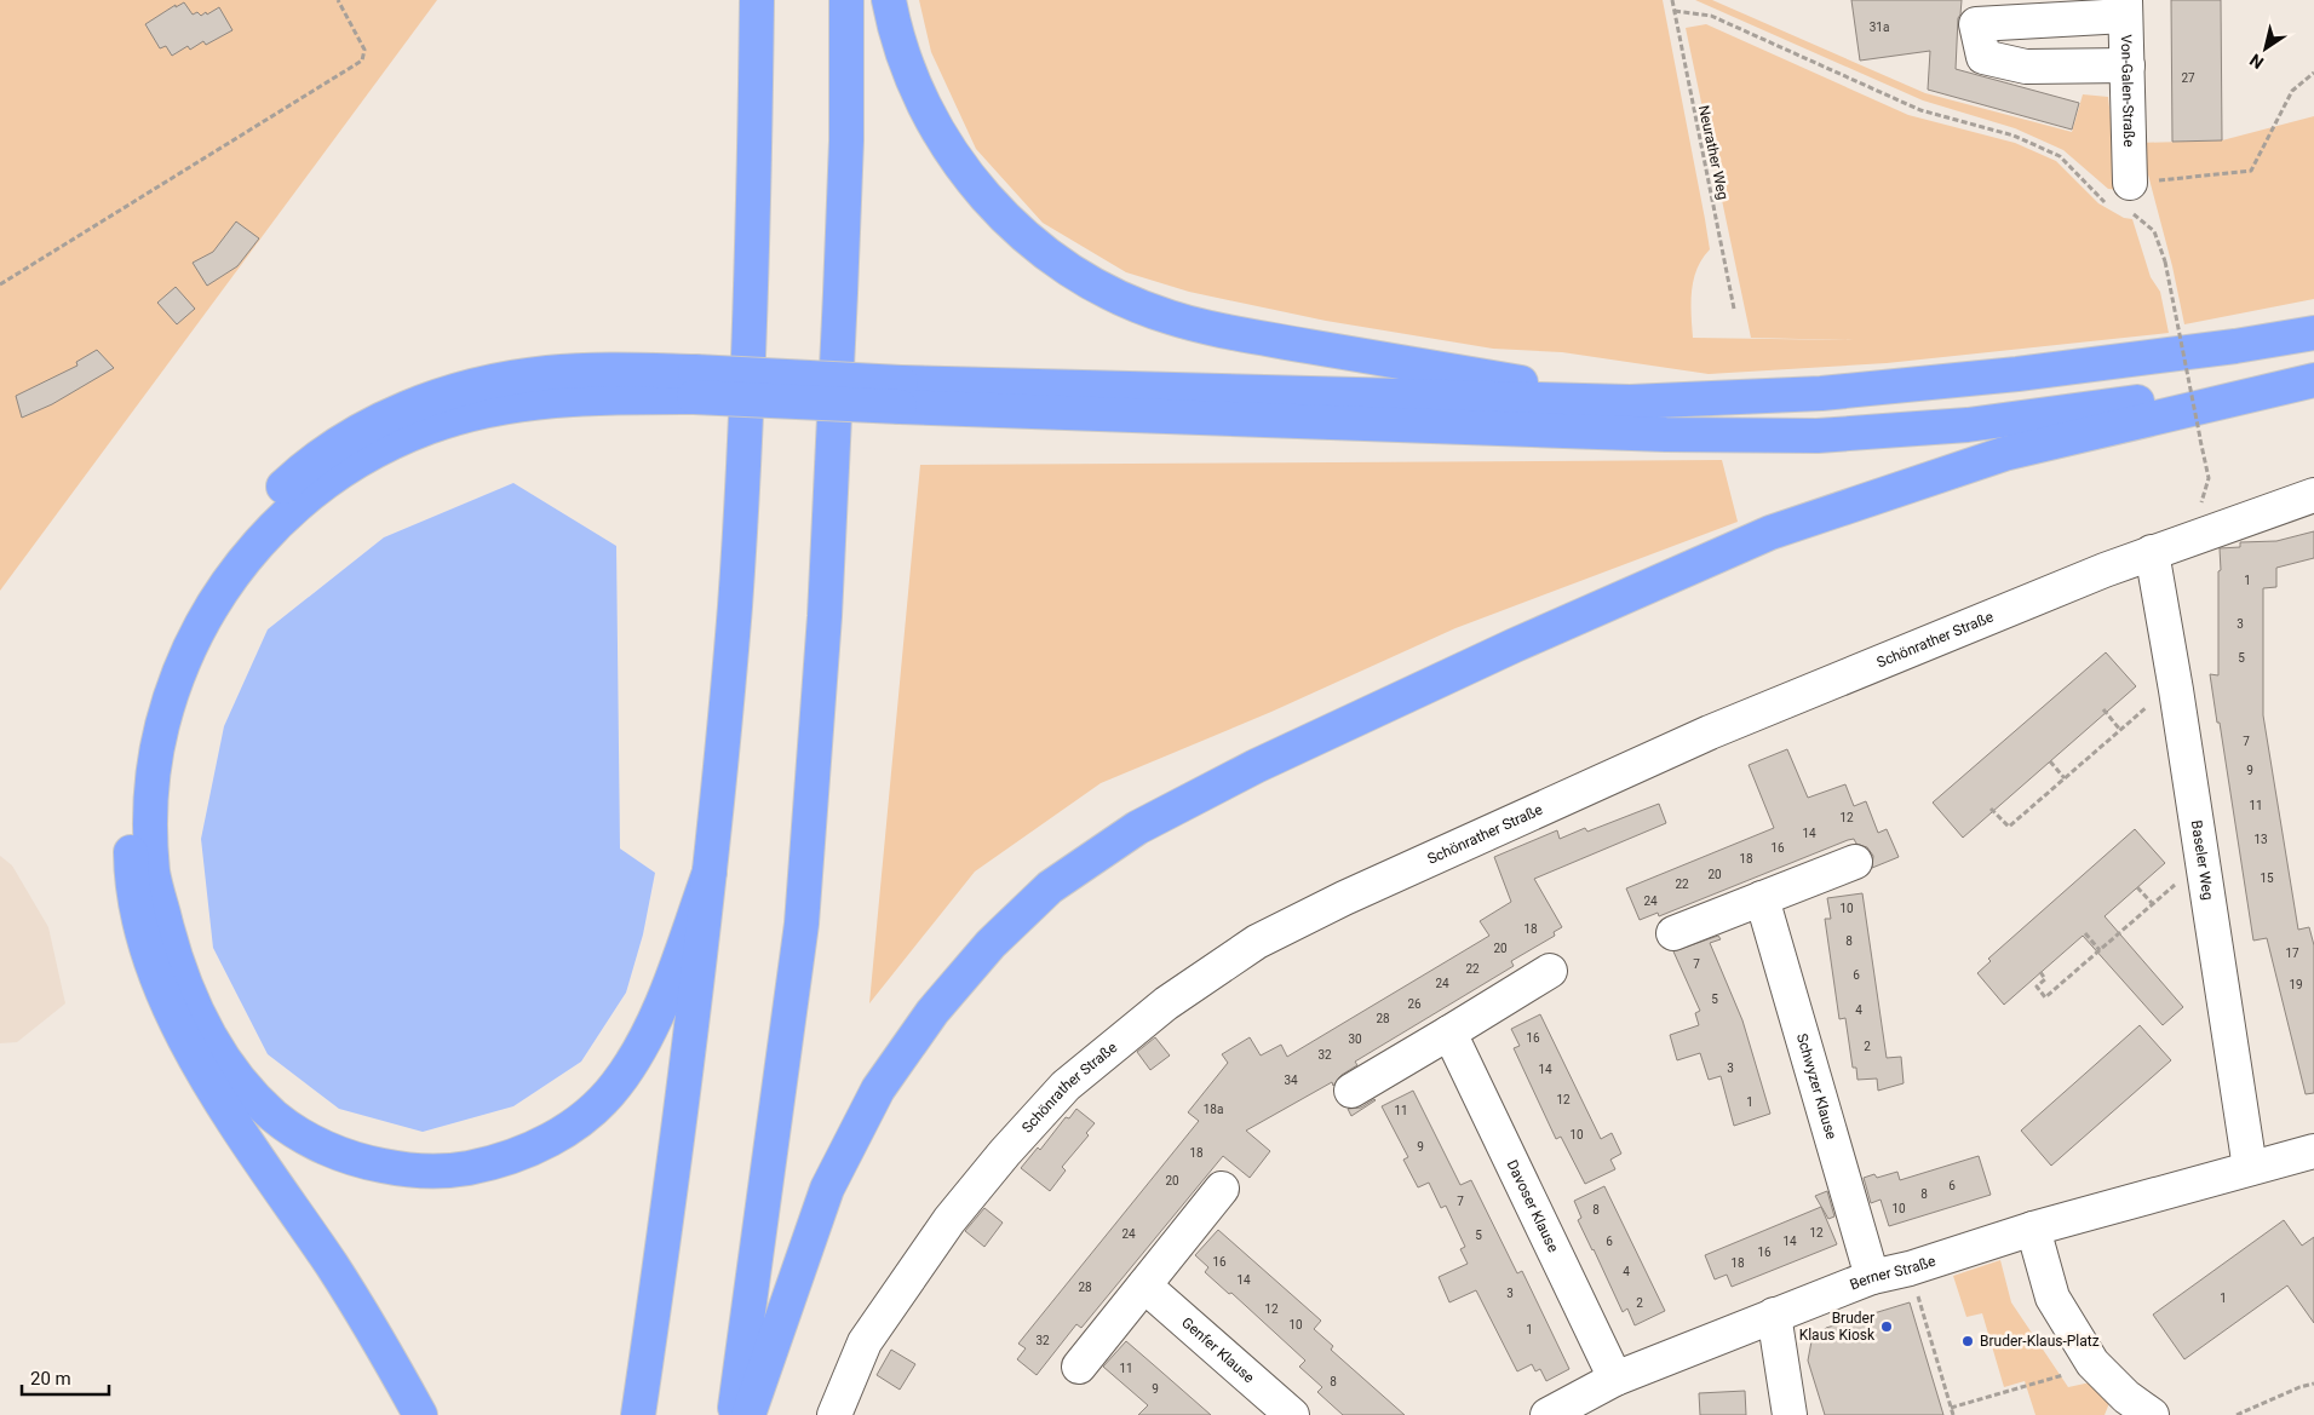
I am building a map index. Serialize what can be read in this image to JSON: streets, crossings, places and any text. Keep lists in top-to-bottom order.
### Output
{
  "streets": {
    "street": [
      "Von-Galen-Straße",
      "Schönrather Straße",
      "Baseler Weg",
      "Schwyzer Klause",
      "Davoser Klause",
      "Berner Straße",
      "Genfer Klause"
    ],
    "path": ["Neurather Weg"]
  },
  "crossings": [
    ["Schönrather Straße", "Baseler Weg"],
    ["Baseler Weg", "Berner Straße"],
    ["Schwyzer Klause", "Berner Straße"],
    ["Davoser Klause", "Berner Straße"]
  ],
  "places": ["Bruder Klaus Kiosk", "Bruder-Klaus-Platz"],
  "house_numbers": [
    "31a",
    "27",
    "1",
    "3",
    "5",
    "7",
    "9",
    "11",
    "12",
    "14",
    "13",
    "16",
    "18",
    "20",
    "15",
    "22",
    "24",
    "10",
    "18",
    "8",
    "20",
    "17",
    "7",
    "22",
    "6",
    "24",
    "19",
    "5",
    "26",
    "4",
    "28",
    "16",
    "30",
    "2",
    "32",
    "3",
    "14",
    "34",
    "12",
    "1",
    "18a",
    "11",
    "10",
    "9",
    "18",
    "20",
    "6",
    "8",
    "7",
    "10",
    "8",
    "12",
    "24",
    "5",
    "6",
    "14",
    "16",
    "16",
    "18",
    "4",
    "14",
    "28",
    "3",
    "1",
    "2",
    "12",
    "10",
    "1",
    "32",
    "11",
    "8",
    "9"
  ],
  "scale_bar": "20 m",
  "north": "bottom left"
}
